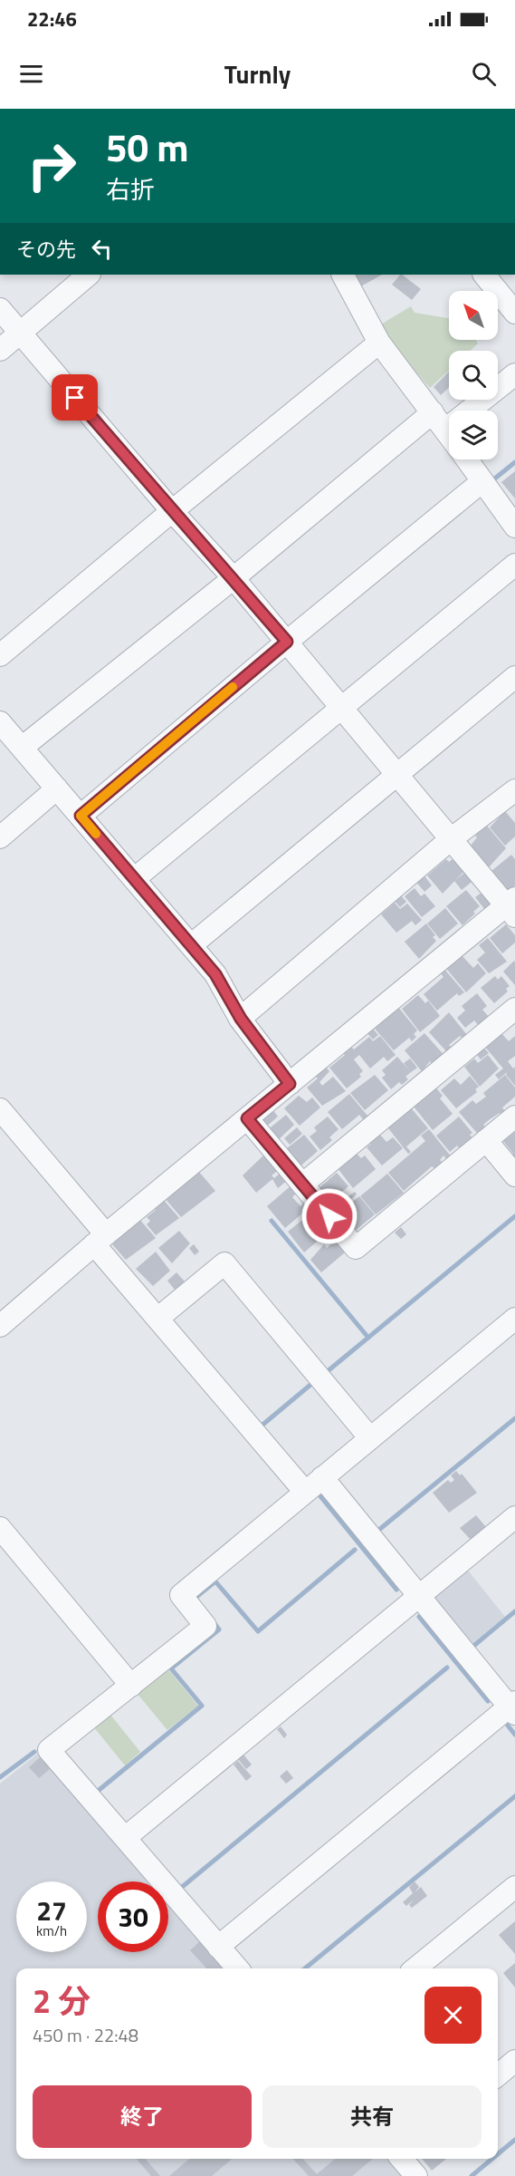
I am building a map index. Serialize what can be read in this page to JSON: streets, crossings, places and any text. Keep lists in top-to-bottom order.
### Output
{
  "north": "top left",
  "page": {
    "status": "22:46",
    "header": "Turnly",
    "turn": ["50 m", "右折"],
    "then": "その先",
    "speed": "27 km/h",
    "limit": "30",
    "heading": ["2 分", "450 m · 22:48"],
    "buttons": ["終了", "共有"]
  }
}
